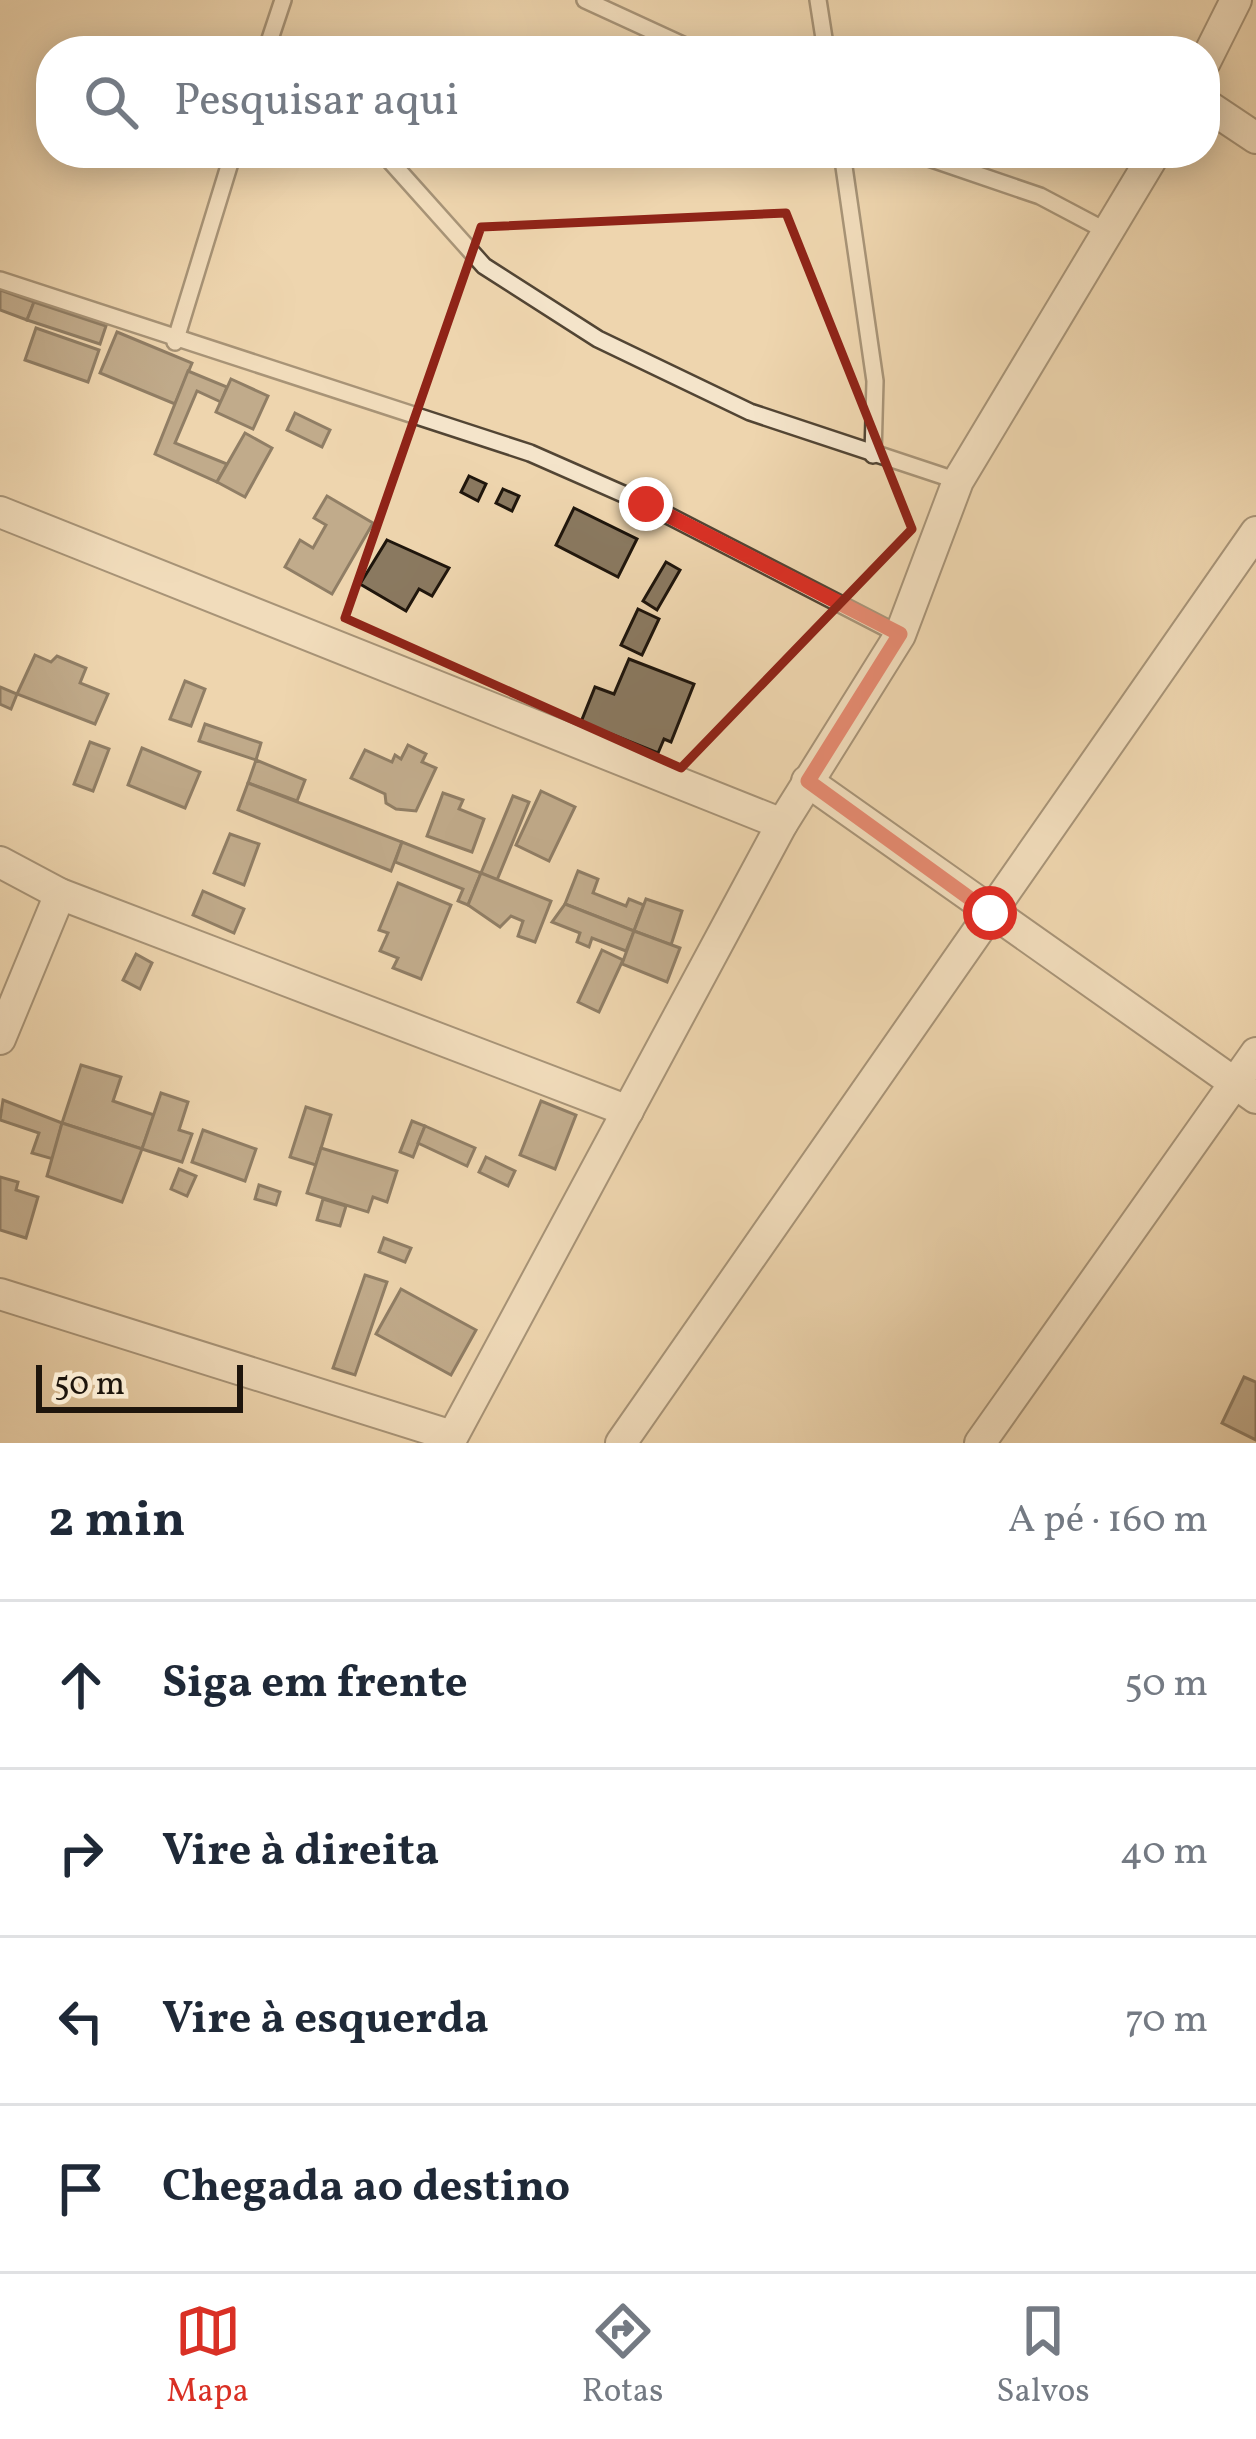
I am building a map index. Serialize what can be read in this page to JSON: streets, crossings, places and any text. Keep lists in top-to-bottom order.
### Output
{
  "scale_bar": "50 m",
  "page": {
    "search": "Pesquisar aqui",
    "scale": "50 m",
    "heading": ["2 min", "A pé · 160 m"],
    "list": [
      ["Siga em frente", "50 m"],
      ["Vire à direita", "40 m"],
      ["Vire à esquerda", "70 m"],
      "Chegada ao destino"
    ],
    "nav": ["Mapa", "Rotas", "Salvos"]
  }
}
